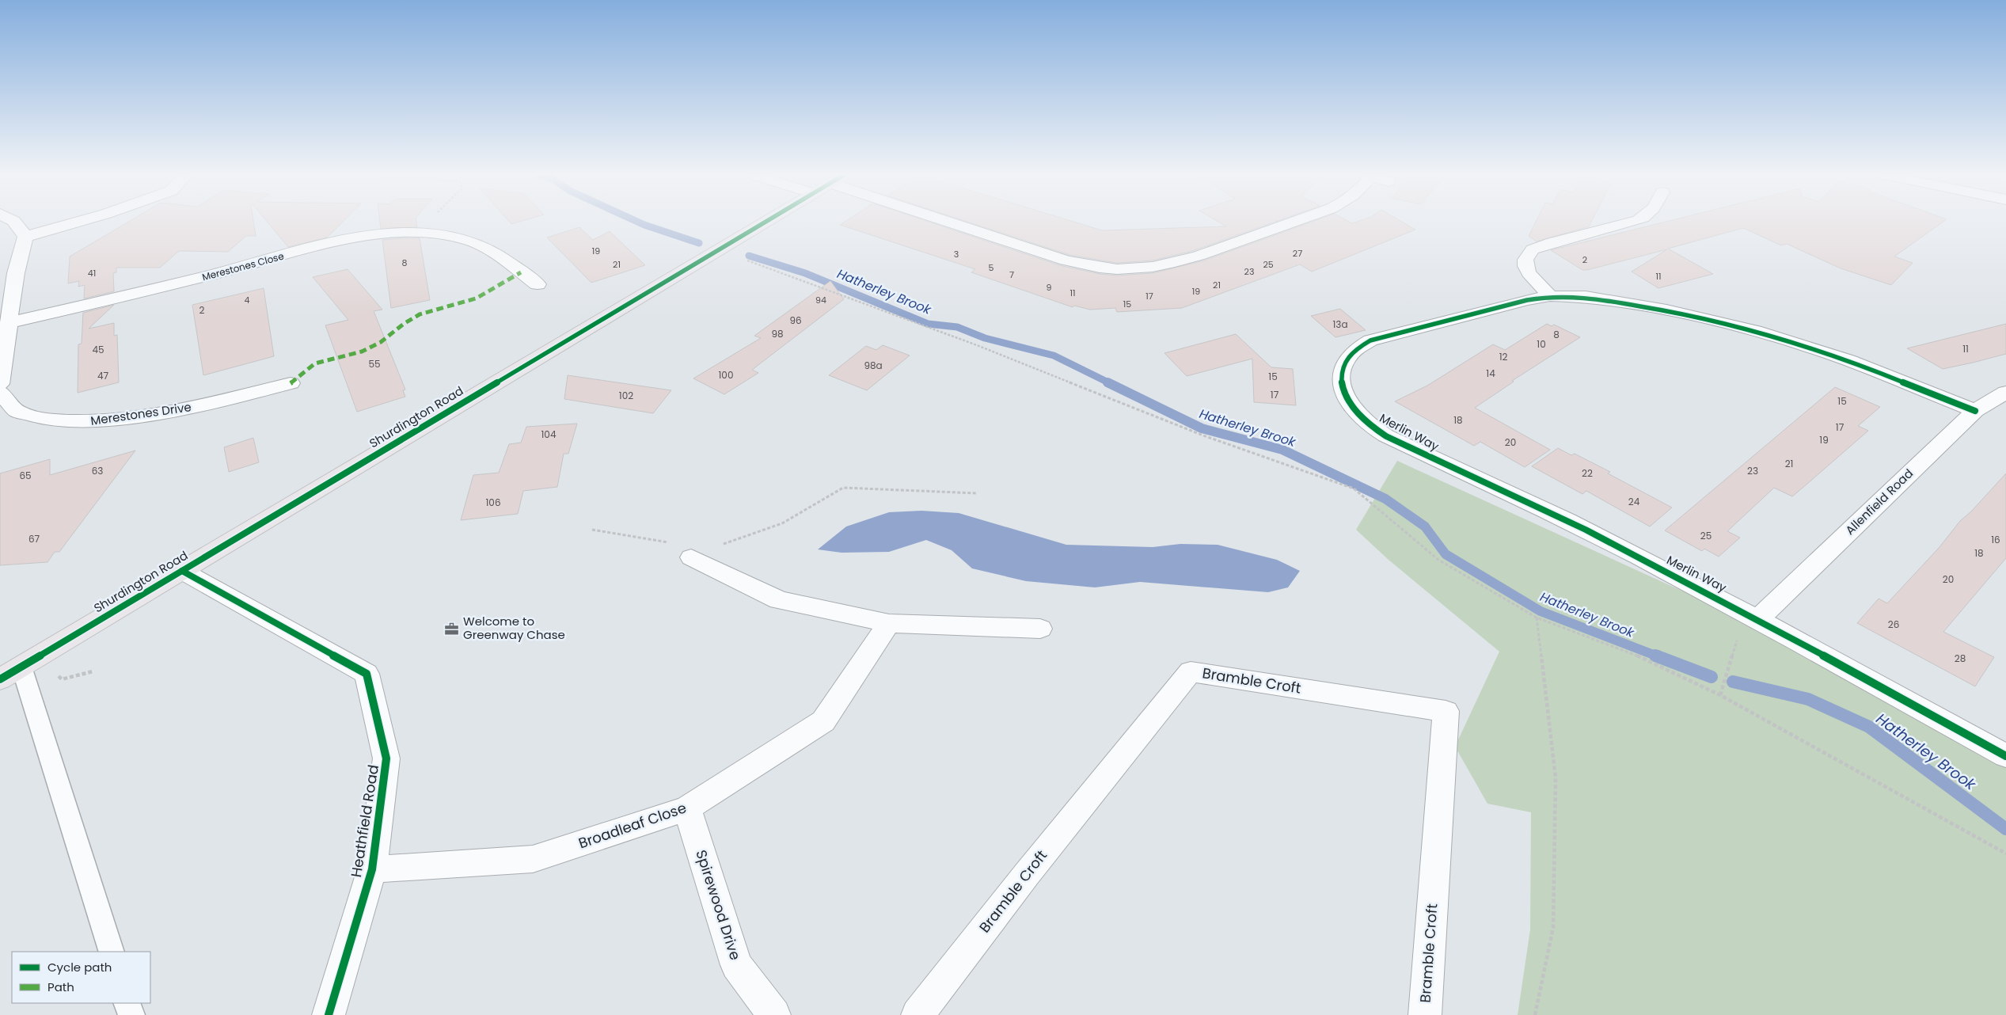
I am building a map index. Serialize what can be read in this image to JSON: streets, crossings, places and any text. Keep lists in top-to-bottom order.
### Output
{
  "streets": {
    "main road": ["Shurdington Road"],
    "street": [
      "Merestones Close",
      "Merestones Drive",
      "Merlin Way",
      "Allenfield Road",
      "Bramble Croft",
      "Heathfield Road",
      "Broadleaf Close",
      "Spirewood Drive"
    ]
  },
  "crossings": [
    ["Shurdington Road", "Heathfield Road"],
    ["Merlin Way", "Allenfield Road"],
    ["Heathfield Road", "Broadleaf Close"],
    ["Broadleaf Close", "Spirewood Drive"]
  ],
  "water": ["Hatherley Brook"],
  "places": {
    "office": ["Welcome to Greenway Chase"]
  },
  "house_numbers": [
    "19",
    "27",
    "3",
    "2",
    "8",
    "21",
    "25",
    "5",
    "23",
    "41",
    "7",
    "11",
    "21",
    "9",
    "19",
    "11",
    "17",
    "4",
    "94",
    "15",
    "2",
    "96",
    "13a",
    "98",
    "8",
    "10",
    "11",
    "45",
    "12",
    "55",
    "98a",
    "14",
    "100",
    "47",
    "15",
    "17",
    "102",
    "15",
    "18",
    "17",
    "104",
    "19",
    "20",
    "21",
    "63",
    "23",
    "22",
    "65",
    "24",
    "106",
    "25",
    "67",
    "16",
    "18",
    "20",
    "26",
    "28"
  ],
  "legend": ["Cycle path", "Path"]
}
